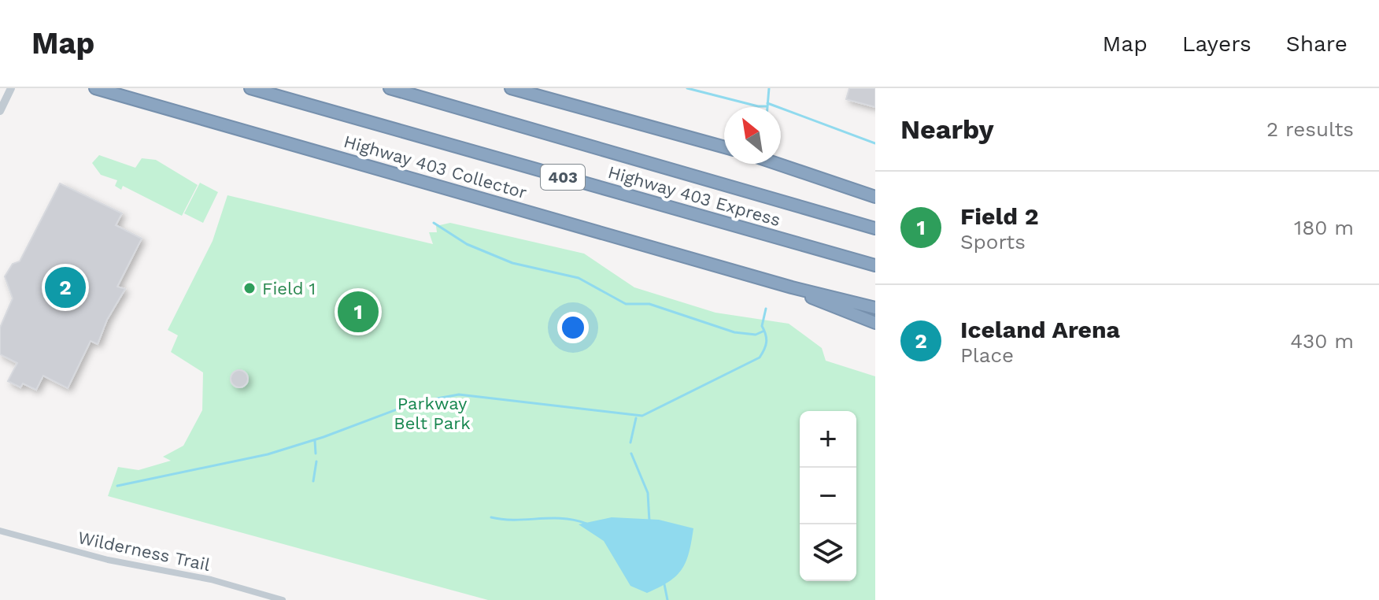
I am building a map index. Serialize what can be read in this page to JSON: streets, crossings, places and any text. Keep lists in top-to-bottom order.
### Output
{
  "streets": {
    "highway": ["Highway 403 Collector", "403", "Highway 403 Express"],
    "street": ["Wilderness Trail"]
  },
  "parks": ["Parkway Belt Park"],
  "places": ["Field 1"],
  "north": "top left",
  "page": {
    "header": "Map",
    "nav": ["Map", "Layers", "Share"],
    "heading": ["Nearby", "2 results"],
    "list": [
      {
        "mark": "1",
        "name": "Field 2",
        "note": "Sports",
        "value": "180 m"
      },
      {
        "mark": "2",
        "name": "Iceland Arena",
        "note": "Place",
        "value": "430 m"
      }
    ],
    "pins": ["2", "1"],
    "map_buttons": ["+", "−"]
  }
}
